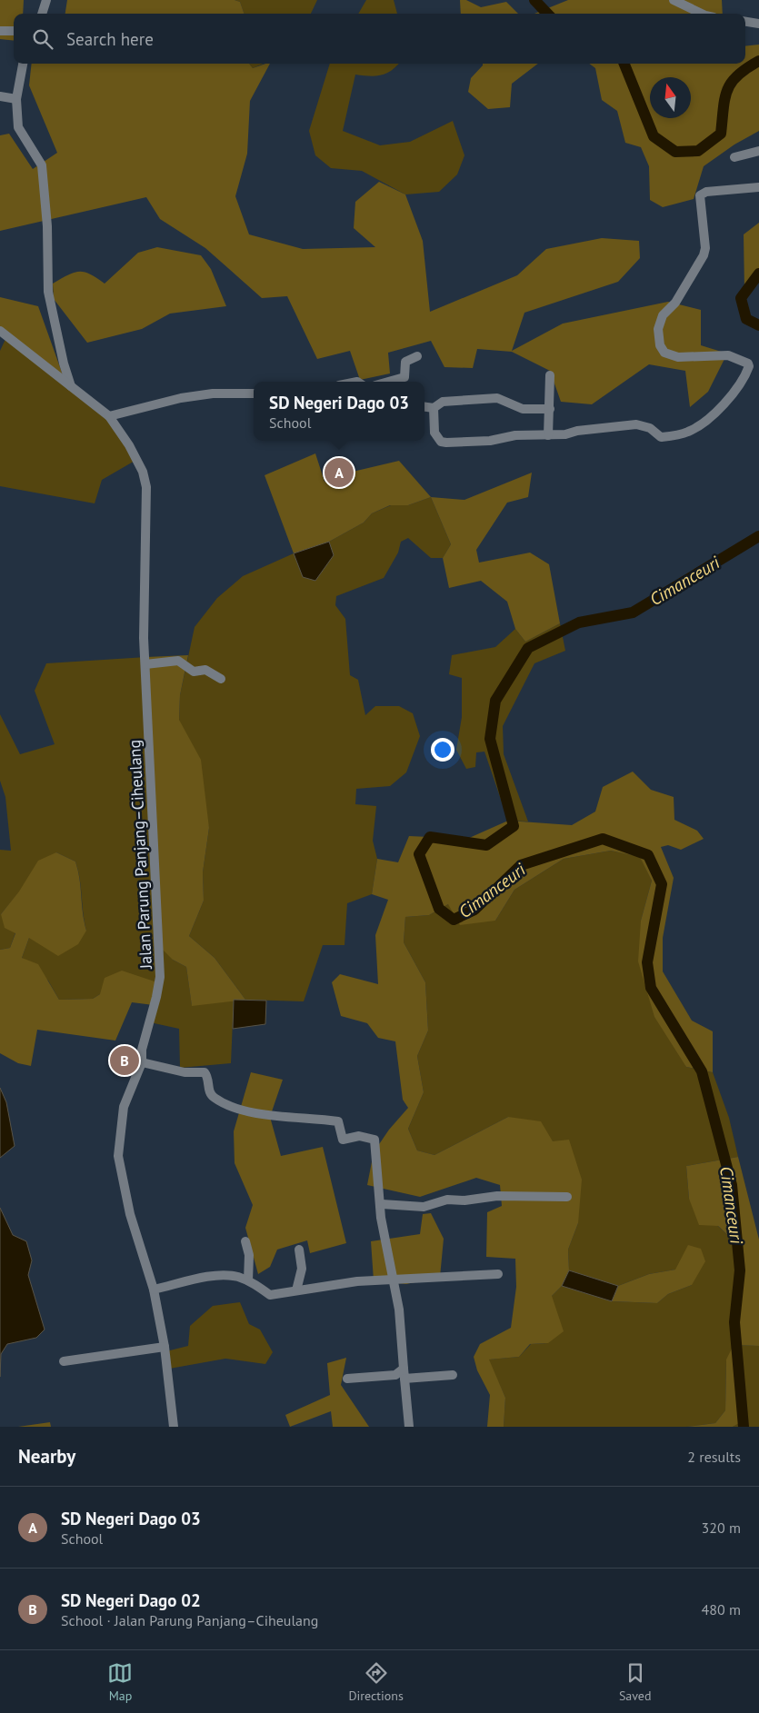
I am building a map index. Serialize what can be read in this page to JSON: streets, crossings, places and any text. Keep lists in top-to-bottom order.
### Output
{
  "streets": {
    "street": ["Jalan Parung Panjang–Ciheulang"]
  },
  "water": ["Cimanceuri"],
  "north": "top",
  "page": {
    "search": "Search here",
    "popup": ["SD Negeri Dago 03", "School"],
    "pins": ["A", "B"],
    "heading": ["Nearby", "2 results"],
    "list": [
      {
        "mark": "A",
        "name": "SD Negeri Dago 03",
        "note": "School",
        "value": "320 m"
      },
      {
        "mark": "B",
        "name": "SD Negeri Dago 02",
        "note": "School · Jalan Parung Panjang–Ciheulang",
        "value": "480 m"
      }
    ],
    "nav": ["Map", "Directions", "Saved"]
  }
}
